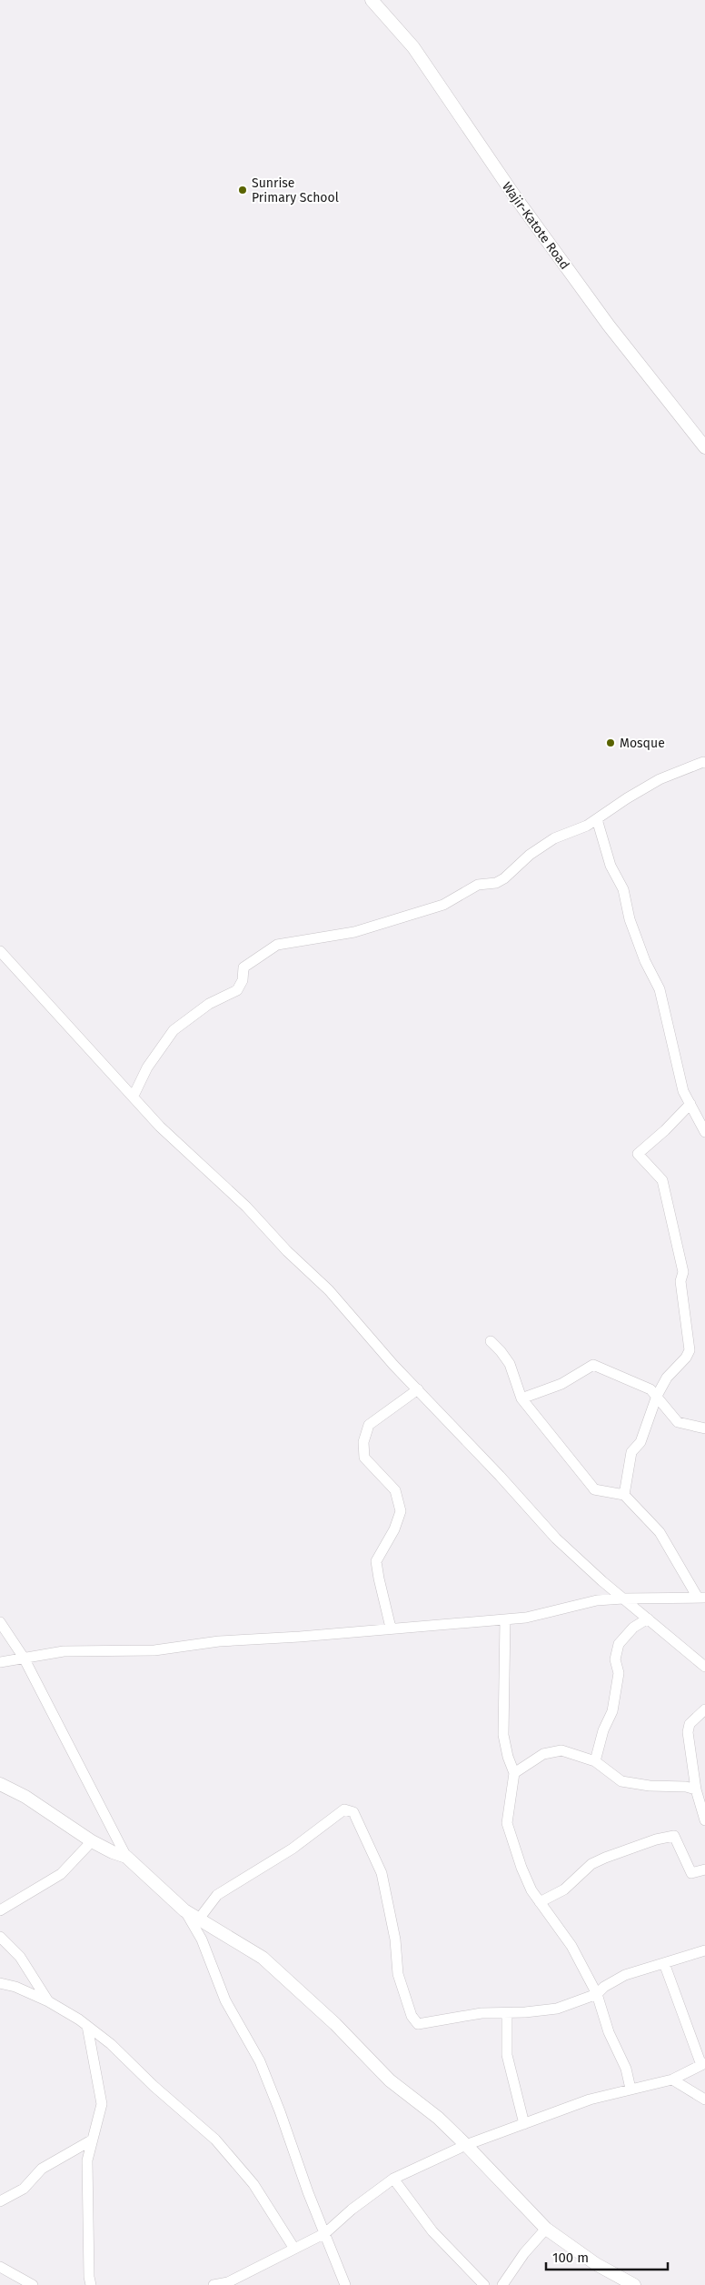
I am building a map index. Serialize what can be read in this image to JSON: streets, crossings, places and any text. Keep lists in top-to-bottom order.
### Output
{
  "streets": {
    "street": ["Wajir-Katote Road"]
  },
  "places": ["Sunrise Primary School", "Mosque"],
  "scale_bar": "100 m"
}
